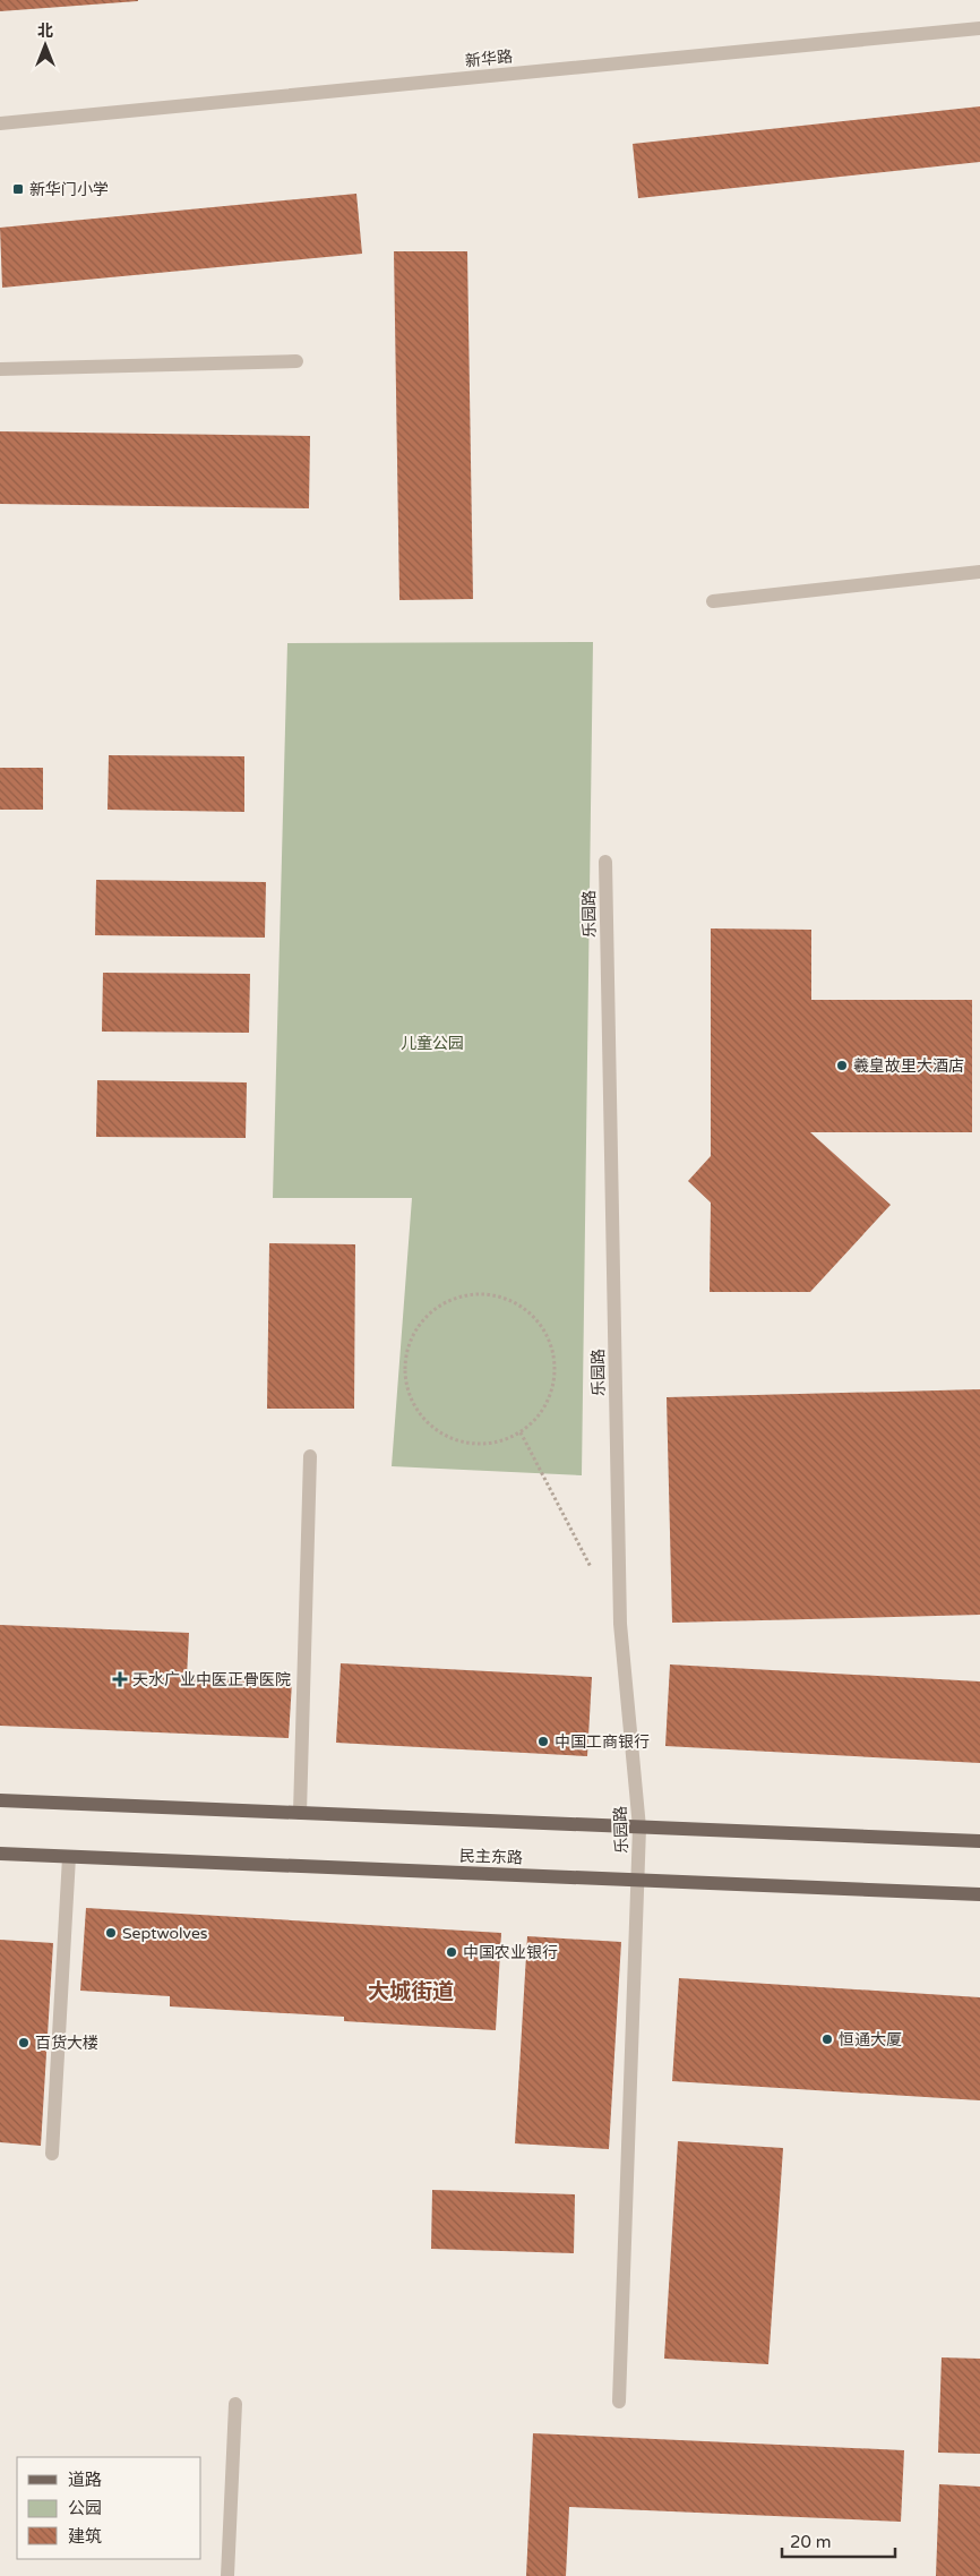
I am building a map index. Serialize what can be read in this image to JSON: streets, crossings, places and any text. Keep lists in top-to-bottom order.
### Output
{
  "streets": {
    "main road": ["民主东路"],
    "street": ["新华路", "乐园路"]
  },
  "crossings": [
    ["乐园路", "民主东路"]
  ],
  "districts": ["大城街道"],
  "parks": ["儿童公园"],
  "places": {
    "transit": ["新华门小学"],
    "other": [
      "羲皇故里大酒店",
      "中国工商银行",
      "Septwolves",
      "中国农业银行",
      "恒通大厦",
      "百货大楼"
    ],
    "health": ["天水广业中医正骨医院"]
  },
  "legend": ["道路", "公园", "建筑"],
  "scale_bar": "20 m",
  "north": "top"
}
